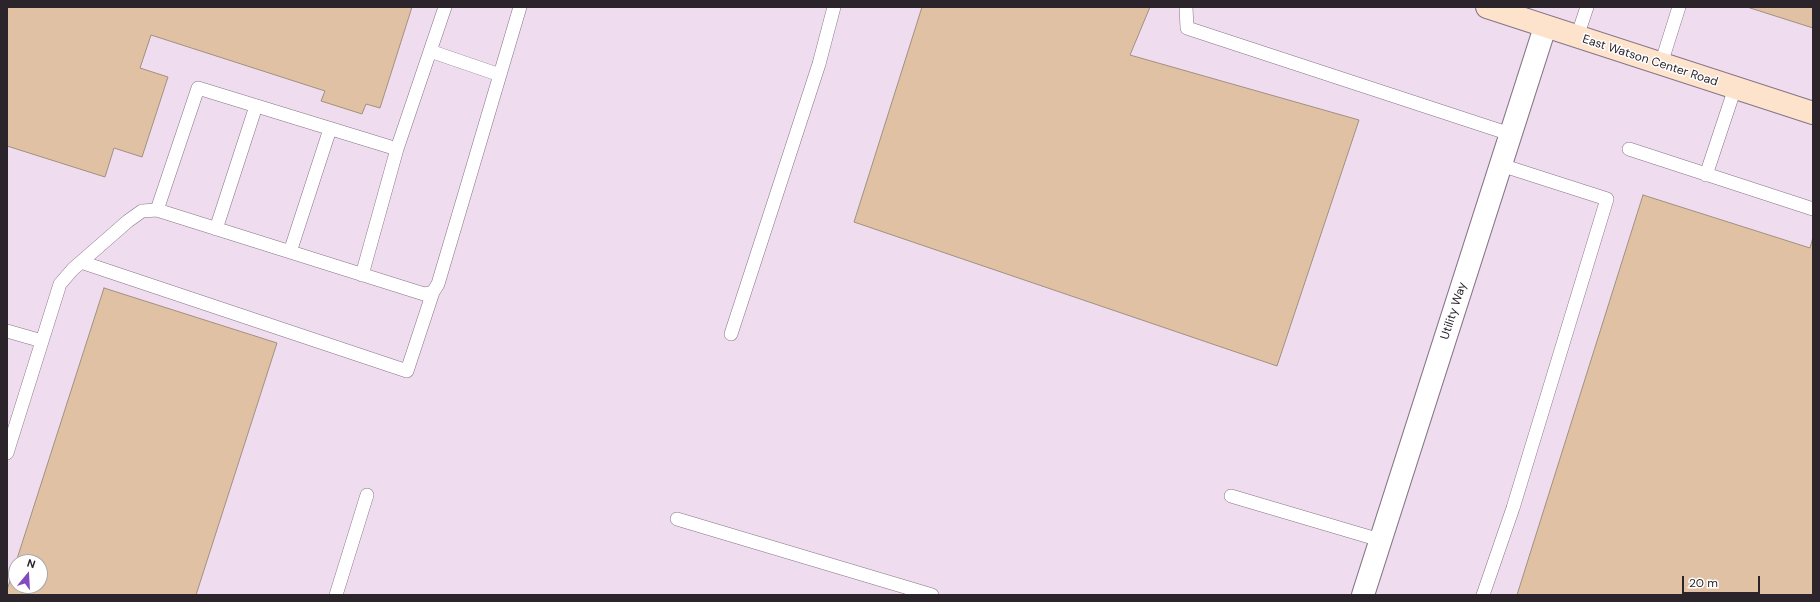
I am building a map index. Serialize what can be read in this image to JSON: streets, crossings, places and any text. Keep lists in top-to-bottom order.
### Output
{
  "streets": {
    "street": ["East Watson Center Road", "Utility Way"]
  },
  "crossings": [
    ["East Watson Center Road", "Utility Way"]
  ],
  "scale_bar": "20 m",
  "north": "top"
}
